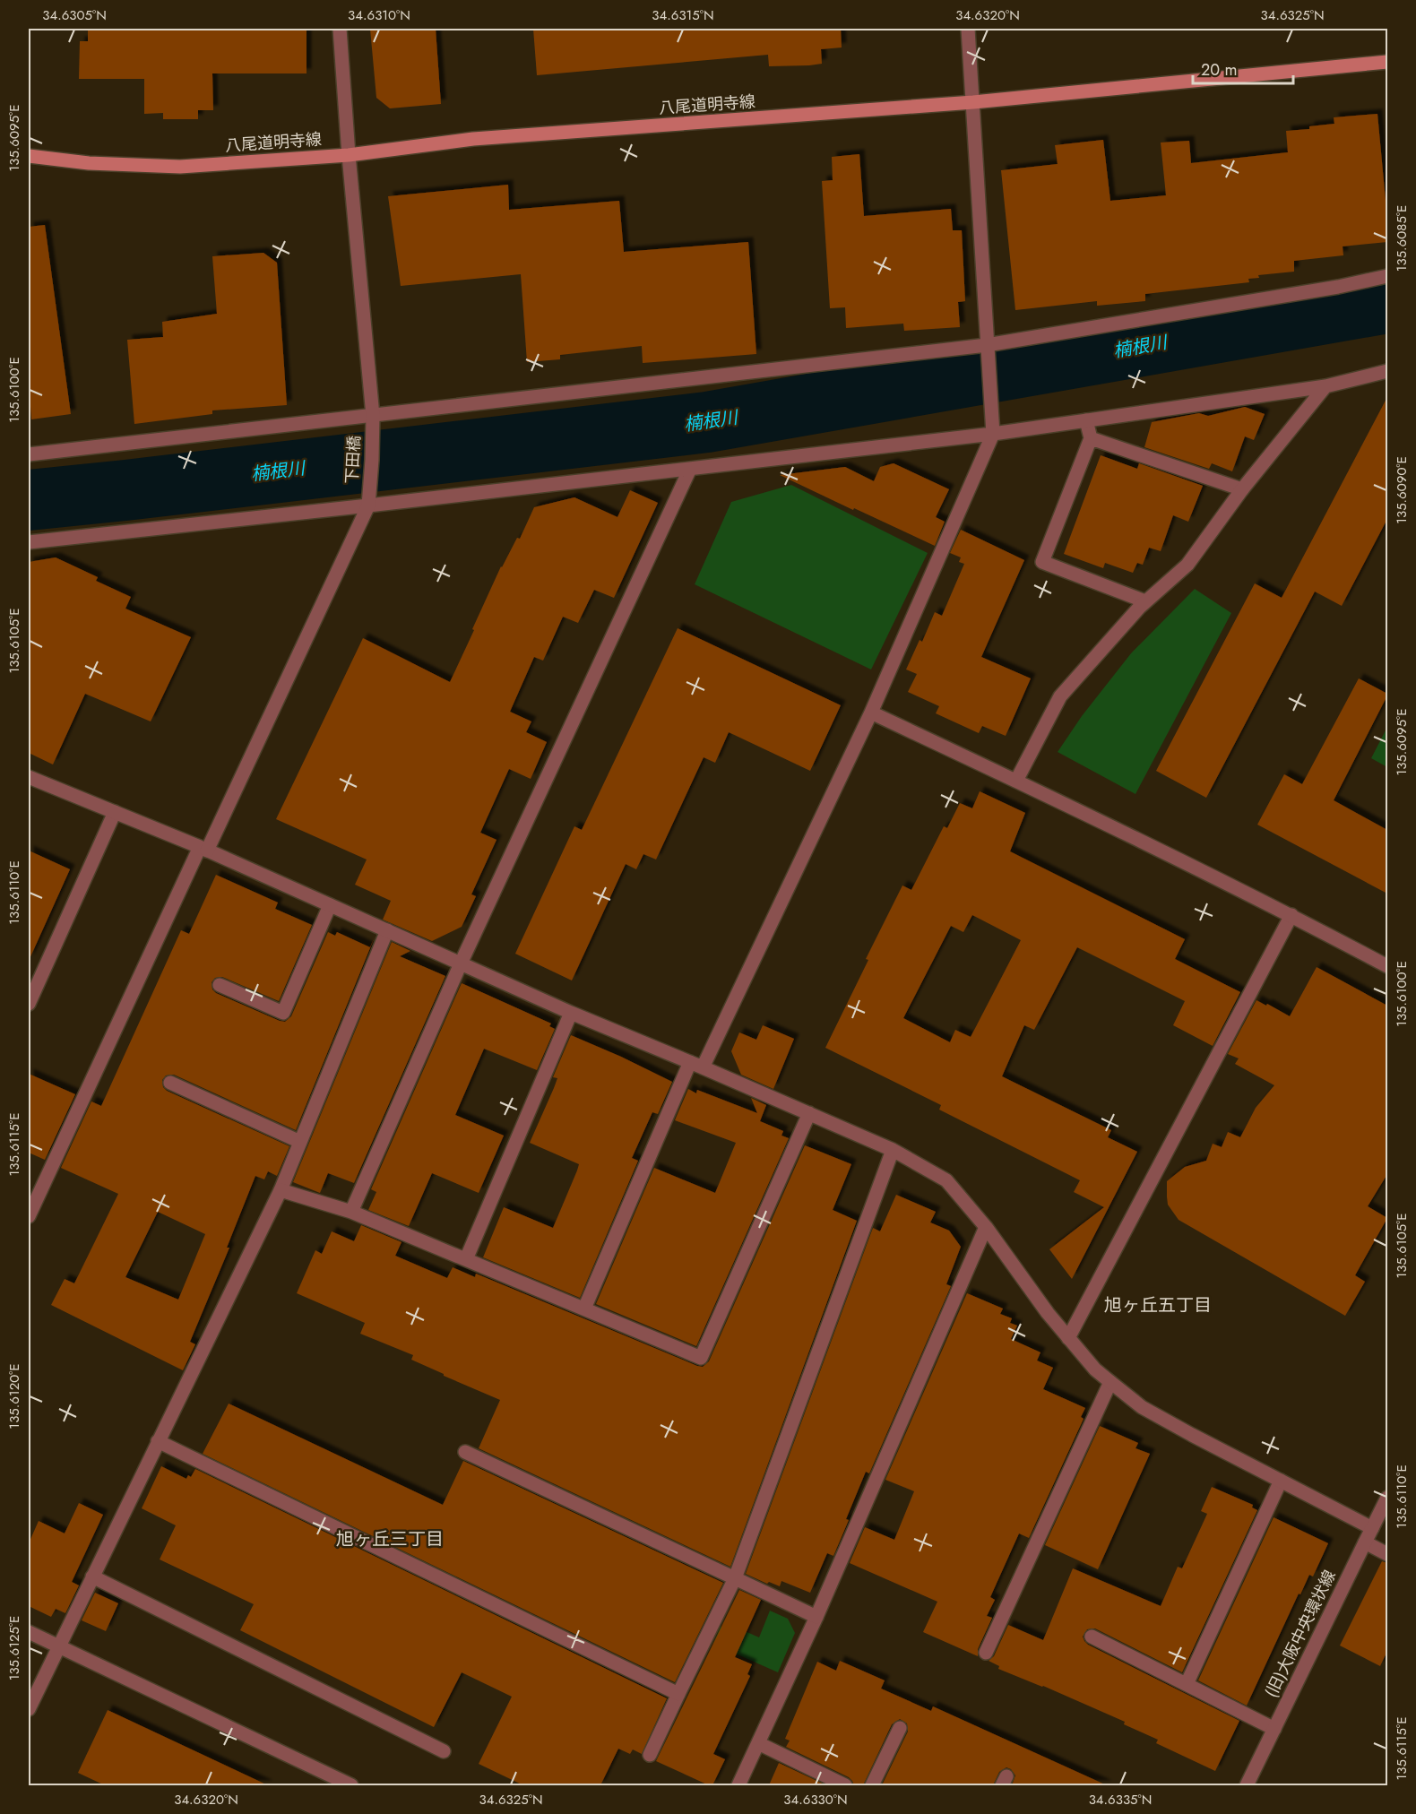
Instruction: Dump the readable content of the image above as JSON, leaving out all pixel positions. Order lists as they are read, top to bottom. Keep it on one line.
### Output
{"streets":{"main road":["八尾道明寺線"],"street":["下田橋","(旧)大阪中央環状線"]},"crossings":[["八尾道明寺線","下田橋"]],"districts":["旭ヶ丘五丁目","旭ヶ丘三丁目"],"water":["楠根川"],"scale_bar":"20 m","coordinates":["34.6305°N","34.6310°N","34.6315°N","34.6320°N","34.6325°N","135.6095°E","135.6085°E","135.6100°E","135.6090°E","135.6105°E","135.6110°E","135.6115°E","135.6120°E","135.6125°E","34.6330°N","34.6335°N"]}
